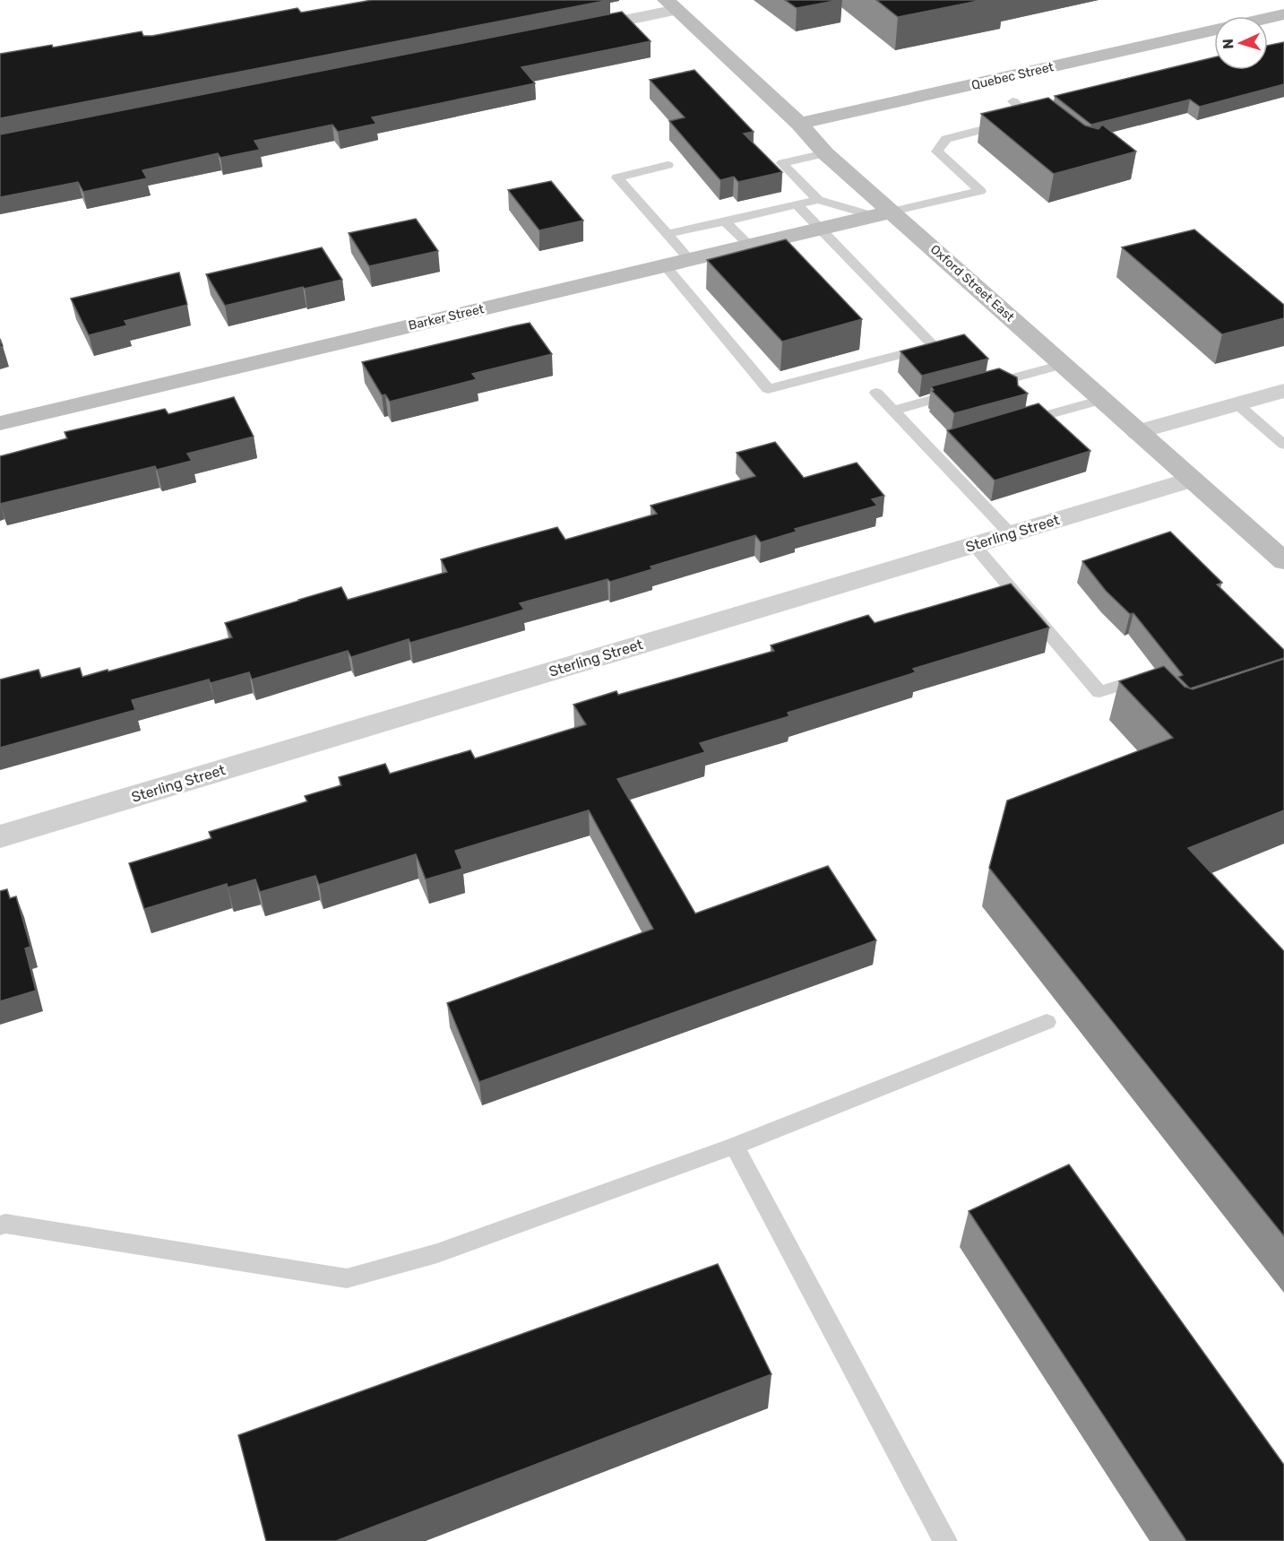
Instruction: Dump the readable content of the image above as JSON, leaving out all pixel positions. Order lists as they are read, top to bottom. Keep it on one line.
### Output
{"streets":{"street":["Quebec Street","Oxford Street East","Barker Street","Sterling Street"]},"crossings":[["Quebec Street","Oxford Street East"],["Oxford Street East","Barker Street"],["Oxford Street East","Sterling Street"]],"north":"left"}
